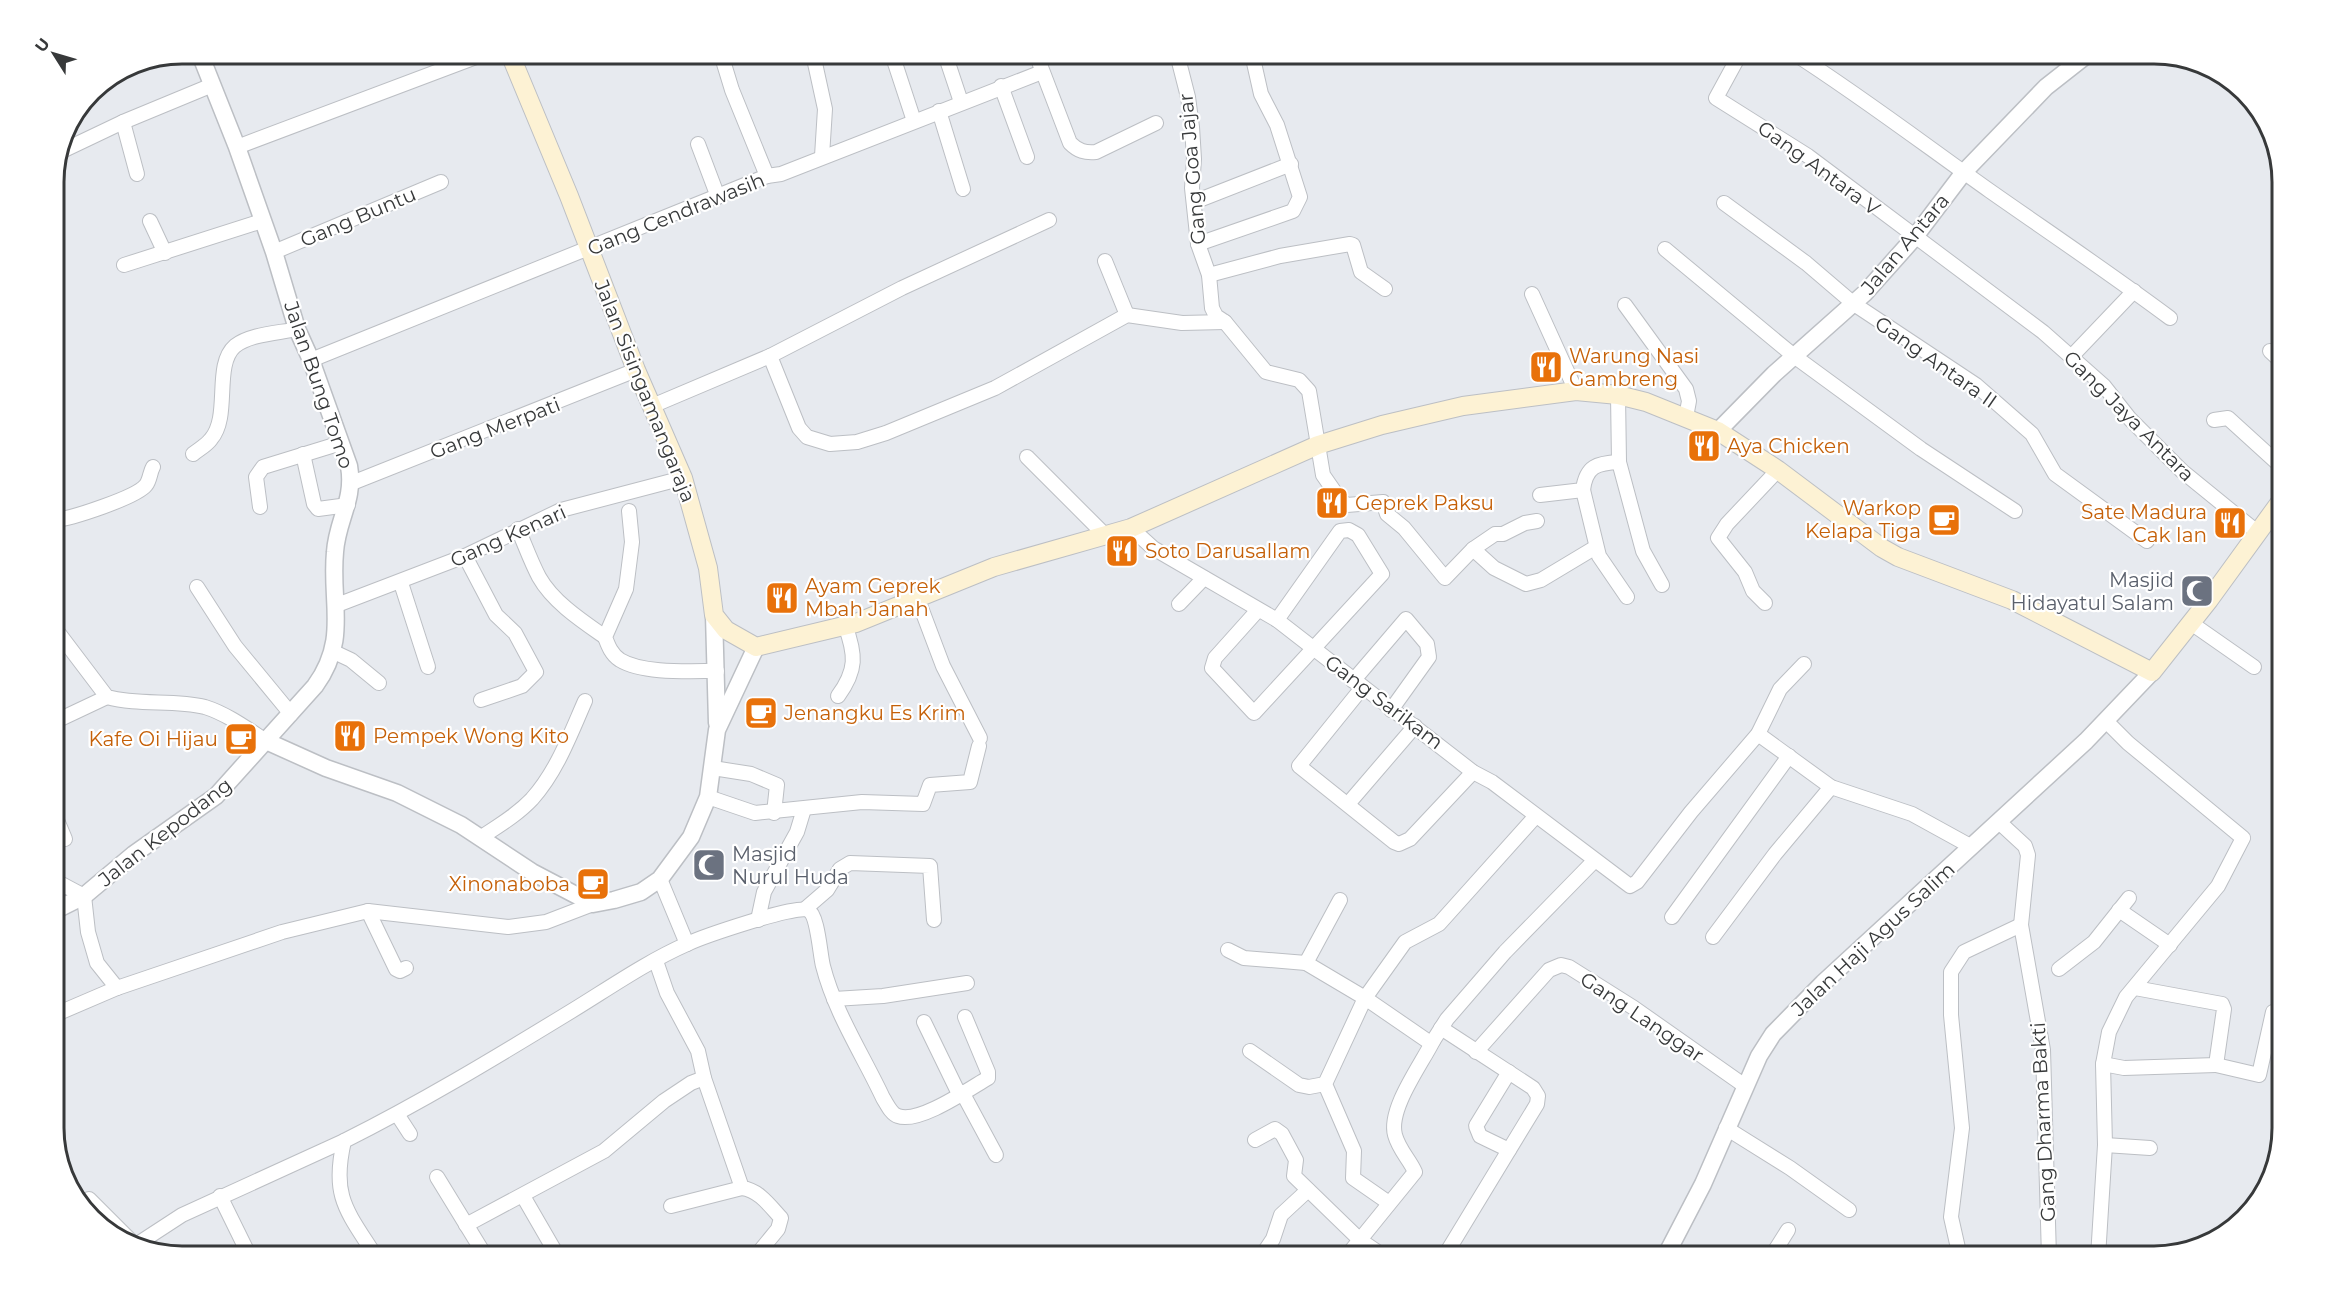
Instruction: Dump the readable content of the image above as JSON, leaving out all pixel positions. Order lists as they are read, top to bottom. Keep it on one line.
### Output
{"streets":{"main road":["Jalan Sisingamangaraja"],"street":["Gang Antara V","Gang Goa Jajar","Gang Cendrawasih","Gang Buntu","Jalan Antara","Gang Antara II","Jalan Bung Tomo","Gang Jaya Antara","Gang Merpati","Gang Kenari","Gang Sarikam","Jalan Kepodang","Jalan Haji Agus Salim","Gang Langgar","Gang Dharma Bakti"]},"crossings":[["Gang Antara V","Jalan Antara"],["Gang Antara V","Gang Jaya Antara"],["Gang Cendrawasih","Jalan Bung Tomo"],["Gang Cendrawasih","Jalan Sisingamangaraja"],["Gang Buntu","Jalan Bung Tomo"],["Jalan Antara","Gang Antara II"],["Jalan Antara","Gang Jaya Antara"],["Jalan Bung Tomo","Gang Merpati"],["Jalan Bung Tomo","Gang Kenari"],["Jalan Bung Tomo","Jalan Kepodang"],["Jalan Sisingamangaraja","Gang Merpati"],["Jalan Sisingamangaraja","Gang Kenari"],["Jalan Haji Agus Salim","Gang Langgar"],["Jalan Haji Agus Salim","Gang Dharma Bakti"]],"places":{"restaurant":["Warung Nasi Gambreng","Aya Chicken","Geprek Paksu","Sate Madura Cak Ian","Soto Darusallam","Ayam Geprek Mbah Janah","Pempek Wong Kito"],"cafe":["Warkop Kelapa Tiga","Jenangku Es Krim","Kafe Oi Hijau","Xinonaboba"],"mosque":["Masjid Hidayatul Salam","Masjid Nurul Huda"]},"north":"top left"}
